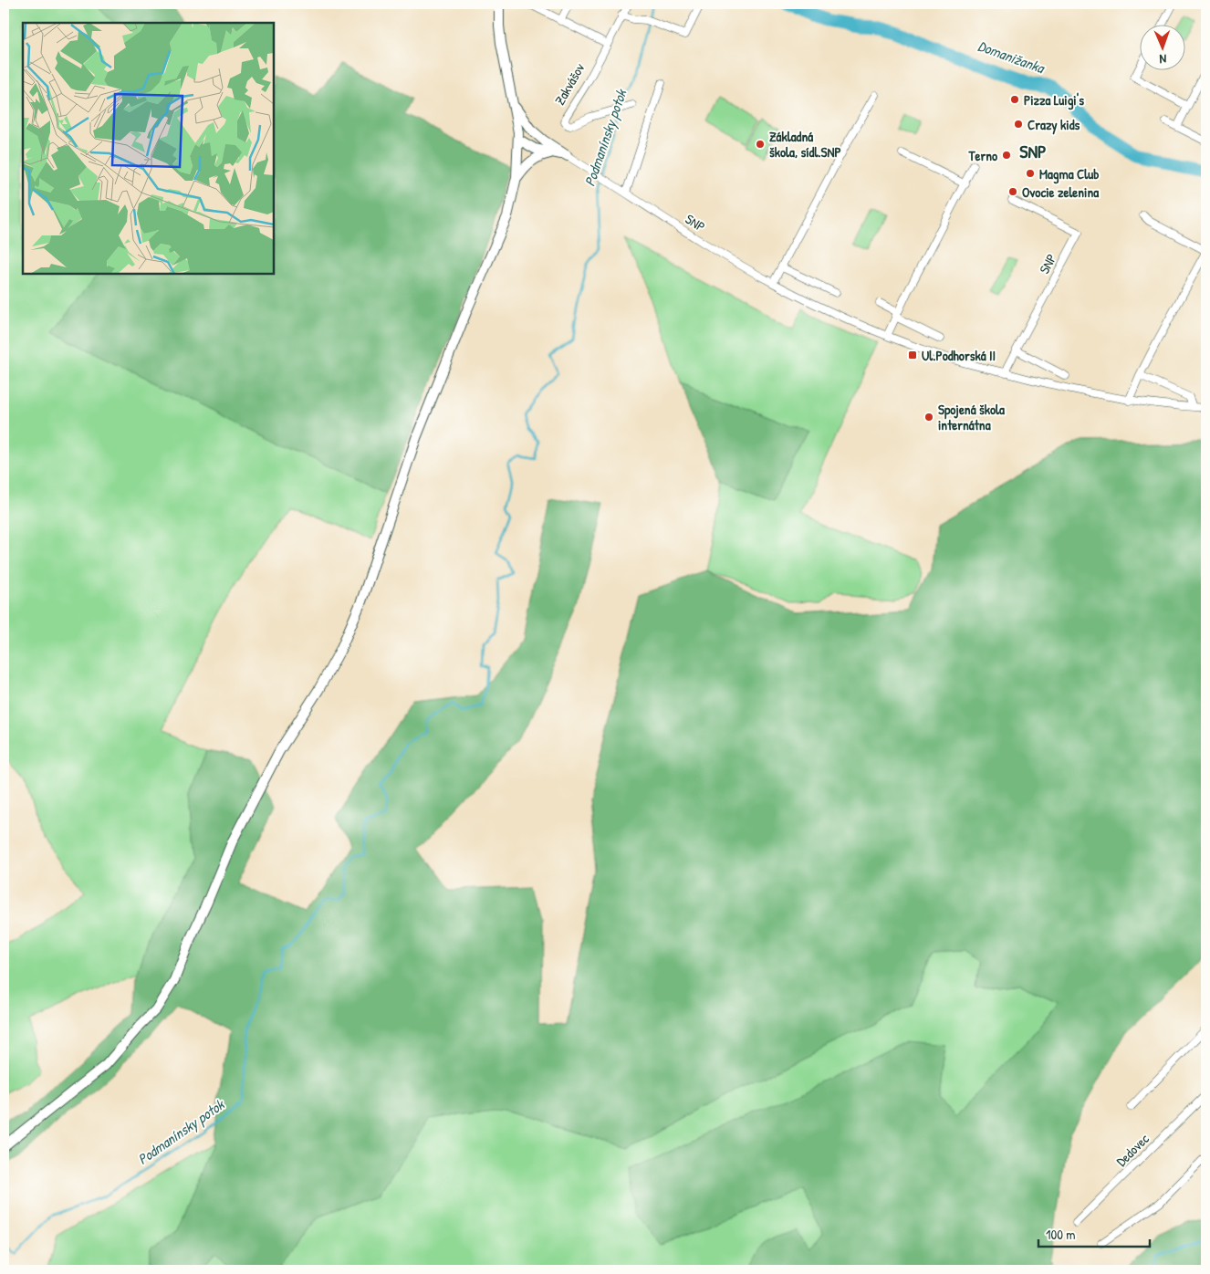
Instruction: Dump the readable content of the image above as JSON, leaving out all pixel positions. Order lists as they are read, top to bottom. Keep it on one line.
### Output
{"streets":{"street":["Zakvášov","SNP","Dedovec"]},"districts":["SNP"],"water":["Domanižanka","Podmanínsky potok"],"places":{"other":["Pizza Luigi's","Crazy kids","Základná škola, sídl.SNP","Terno","Magma Club","Ovocie zelenina","Spojená škola internátna"],"transit":["Ul.Podhorská II"]},"scale_bar":"100 m","north":"bottom"}
